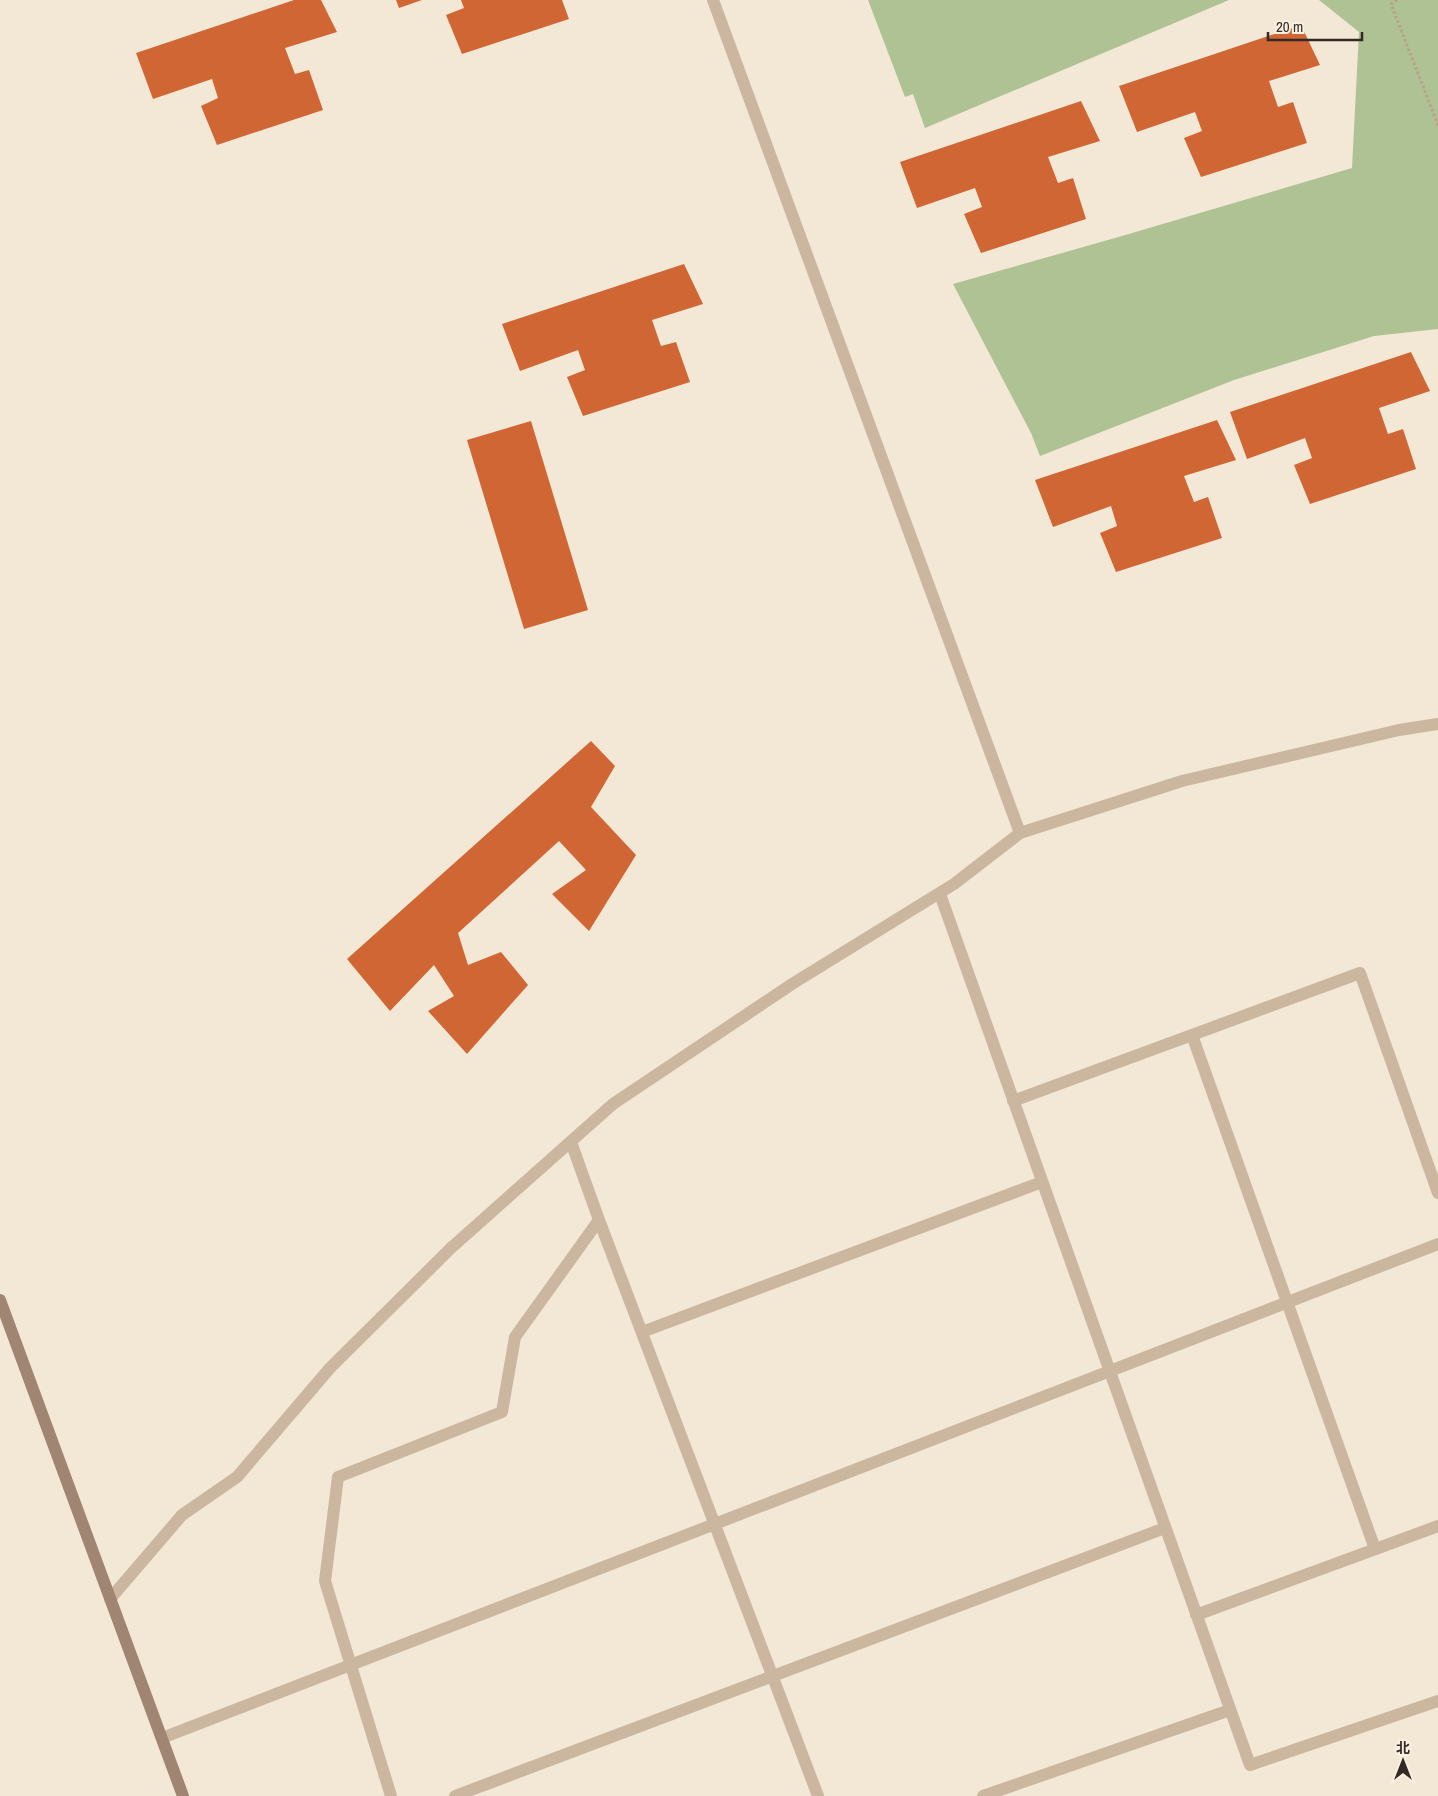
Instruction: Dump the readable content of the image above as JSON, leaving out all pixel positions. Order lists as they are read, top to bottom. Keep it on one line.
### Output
{"scale_bar":"20 m","north":"top"}
